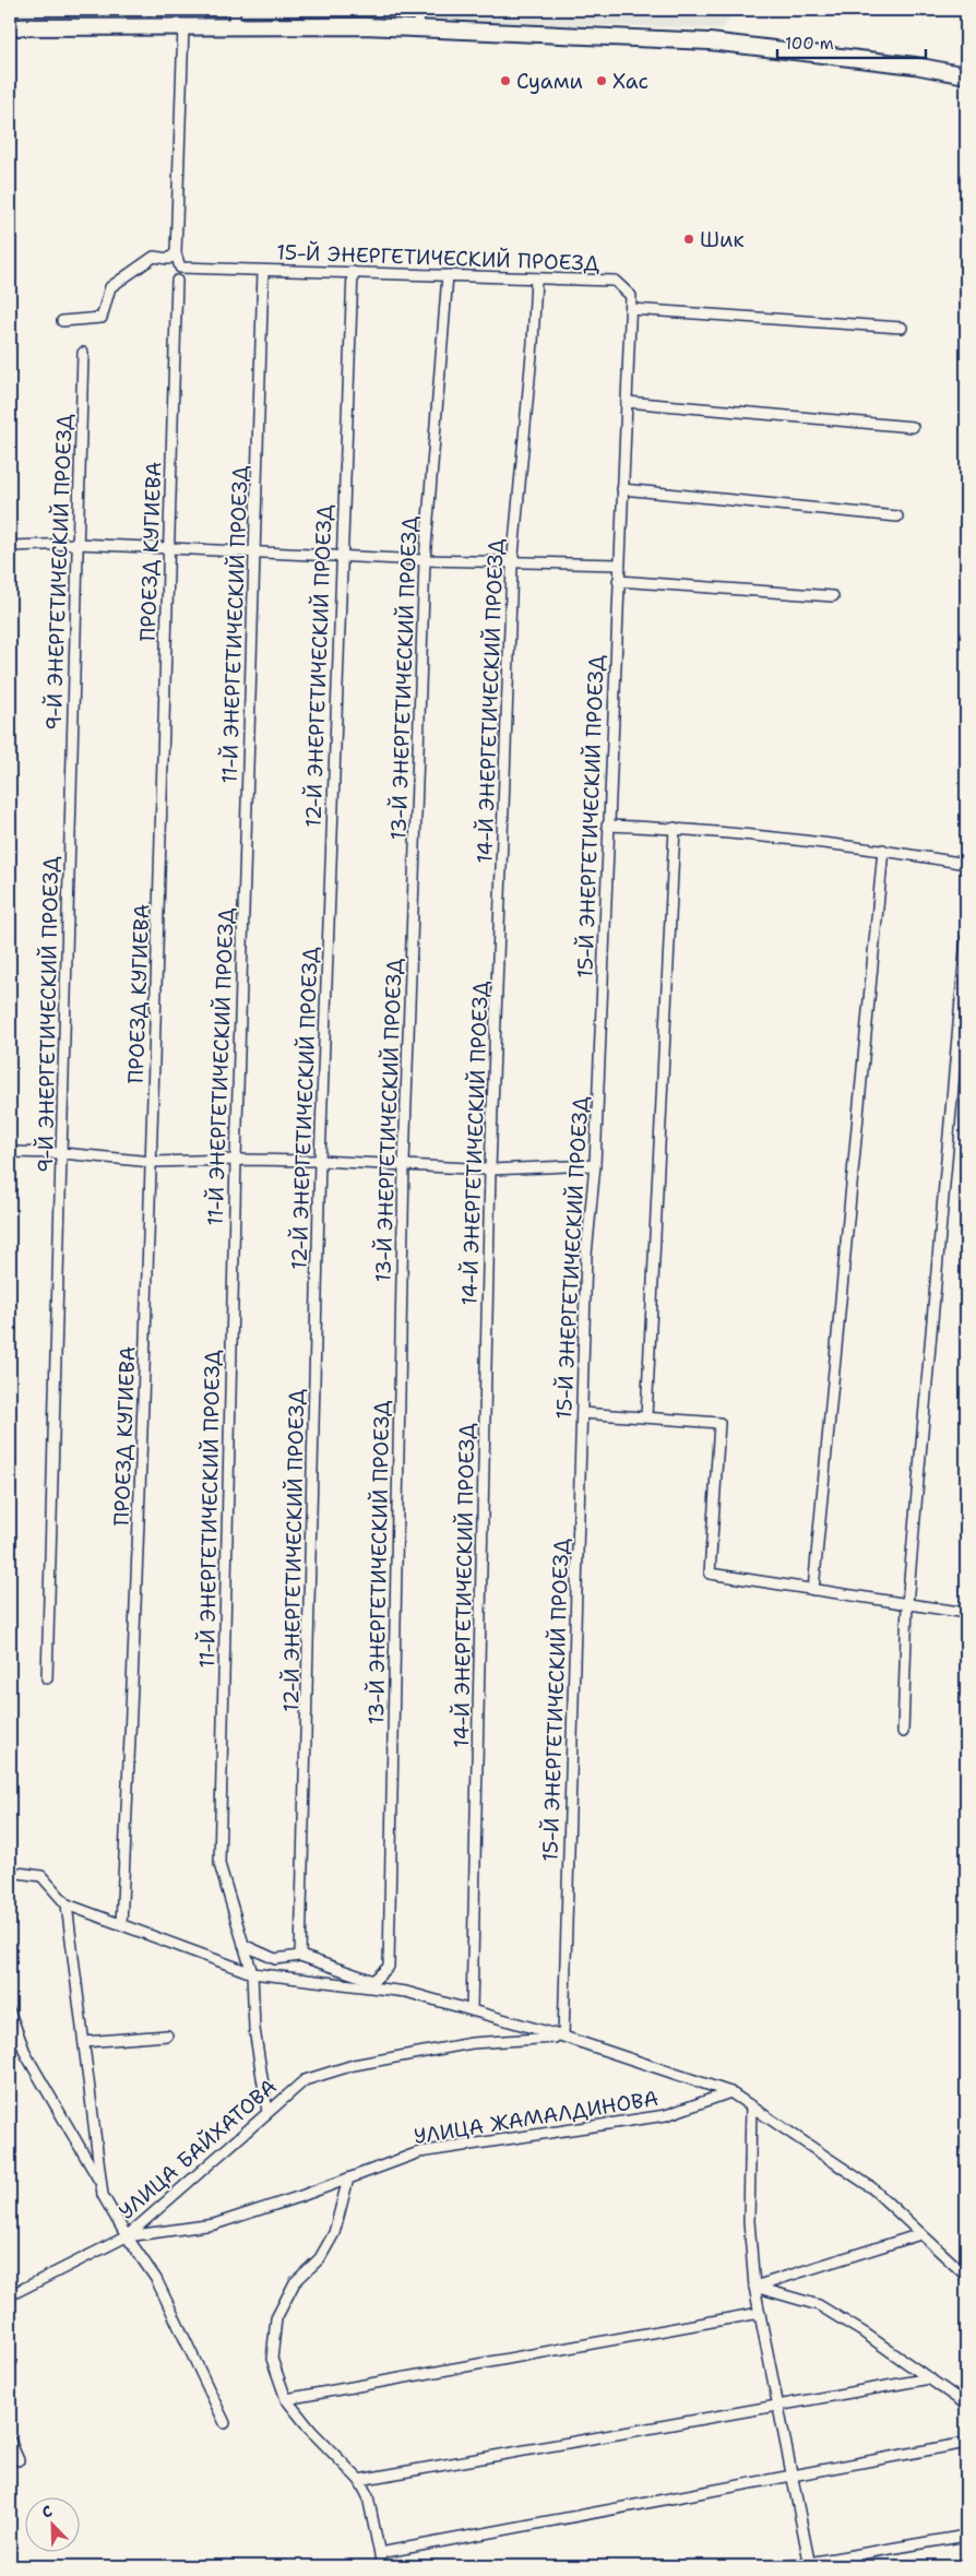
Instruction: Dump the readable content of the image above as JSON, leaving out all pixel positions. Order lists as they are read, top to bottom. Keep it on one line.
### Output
{"streets":{"street":["15-Й ЭНЕРГЕТИЧЕСКИЙ ПРОЕЗД","ПРОЕЗД КУГИЕВА","9-Й ЭНЕРГЕТИЧЕСКИЙ ПРОЕЗД","11-Й ЭНЕРГЕТИЧЕСКИЙ ПРОЕЗД","12-Й ЭНЕРГЕТИЧЕСКИЙ ПРОЕЗД","13-Й ЭНЕРГЕТИЧЕСКИЙ ПРОЕЗД","14-Й ЭНЕРГЕТИЧЕСКИЙ ПРОЕЗД","УЛИЦА ЖАМАЛДИНОВА","УЛИЦА БАЙХАТОВА"]},"crossings":[["15-Й ЭНЕРГЕТИЧЕСКИЙ ПРОЕЗД","11-Й ЭНЕРГЕТИЧЕСКИЙ ПРОЕЗД"],["15-Й ЭНЕРГЕТИЧЕСКИЙ ПРОЕЗД","12-Й ЭНЕРГЕТИЧЕСКИЙ ПРОЕЗД"],["15-Й ЭНЕРГЕТИЧЕСКИЙ ПРОЕЗД","13-Й ЭНЕРГЕТИЧЕСКИЙ ПРОЕЗД"],["15-Й ЭНЕРГЕТИЧЕСКИЙ ПРОЕЗД","14-Й ЭНЕРГЕТИЧЕСКИЙ ПРОЕЗД"],["15-Й ЭНЕРГЕТИЧЕСКИЙ ПРОЕЗД","УЛИЦА БАЙХАТОВА"],["11-Й ЭНЕРГЕТИЧЕСКИЙ ПРОЕЗД","УЛИЦА БАЙХАТОВА"],["УЛИЦА ЖАМАЛДИНОВА","УЛИЦА БАЙХАТОВА"]],"places":["Суами","Хас","Шик"],"scale_bar":"100 m","north":"top left"}
